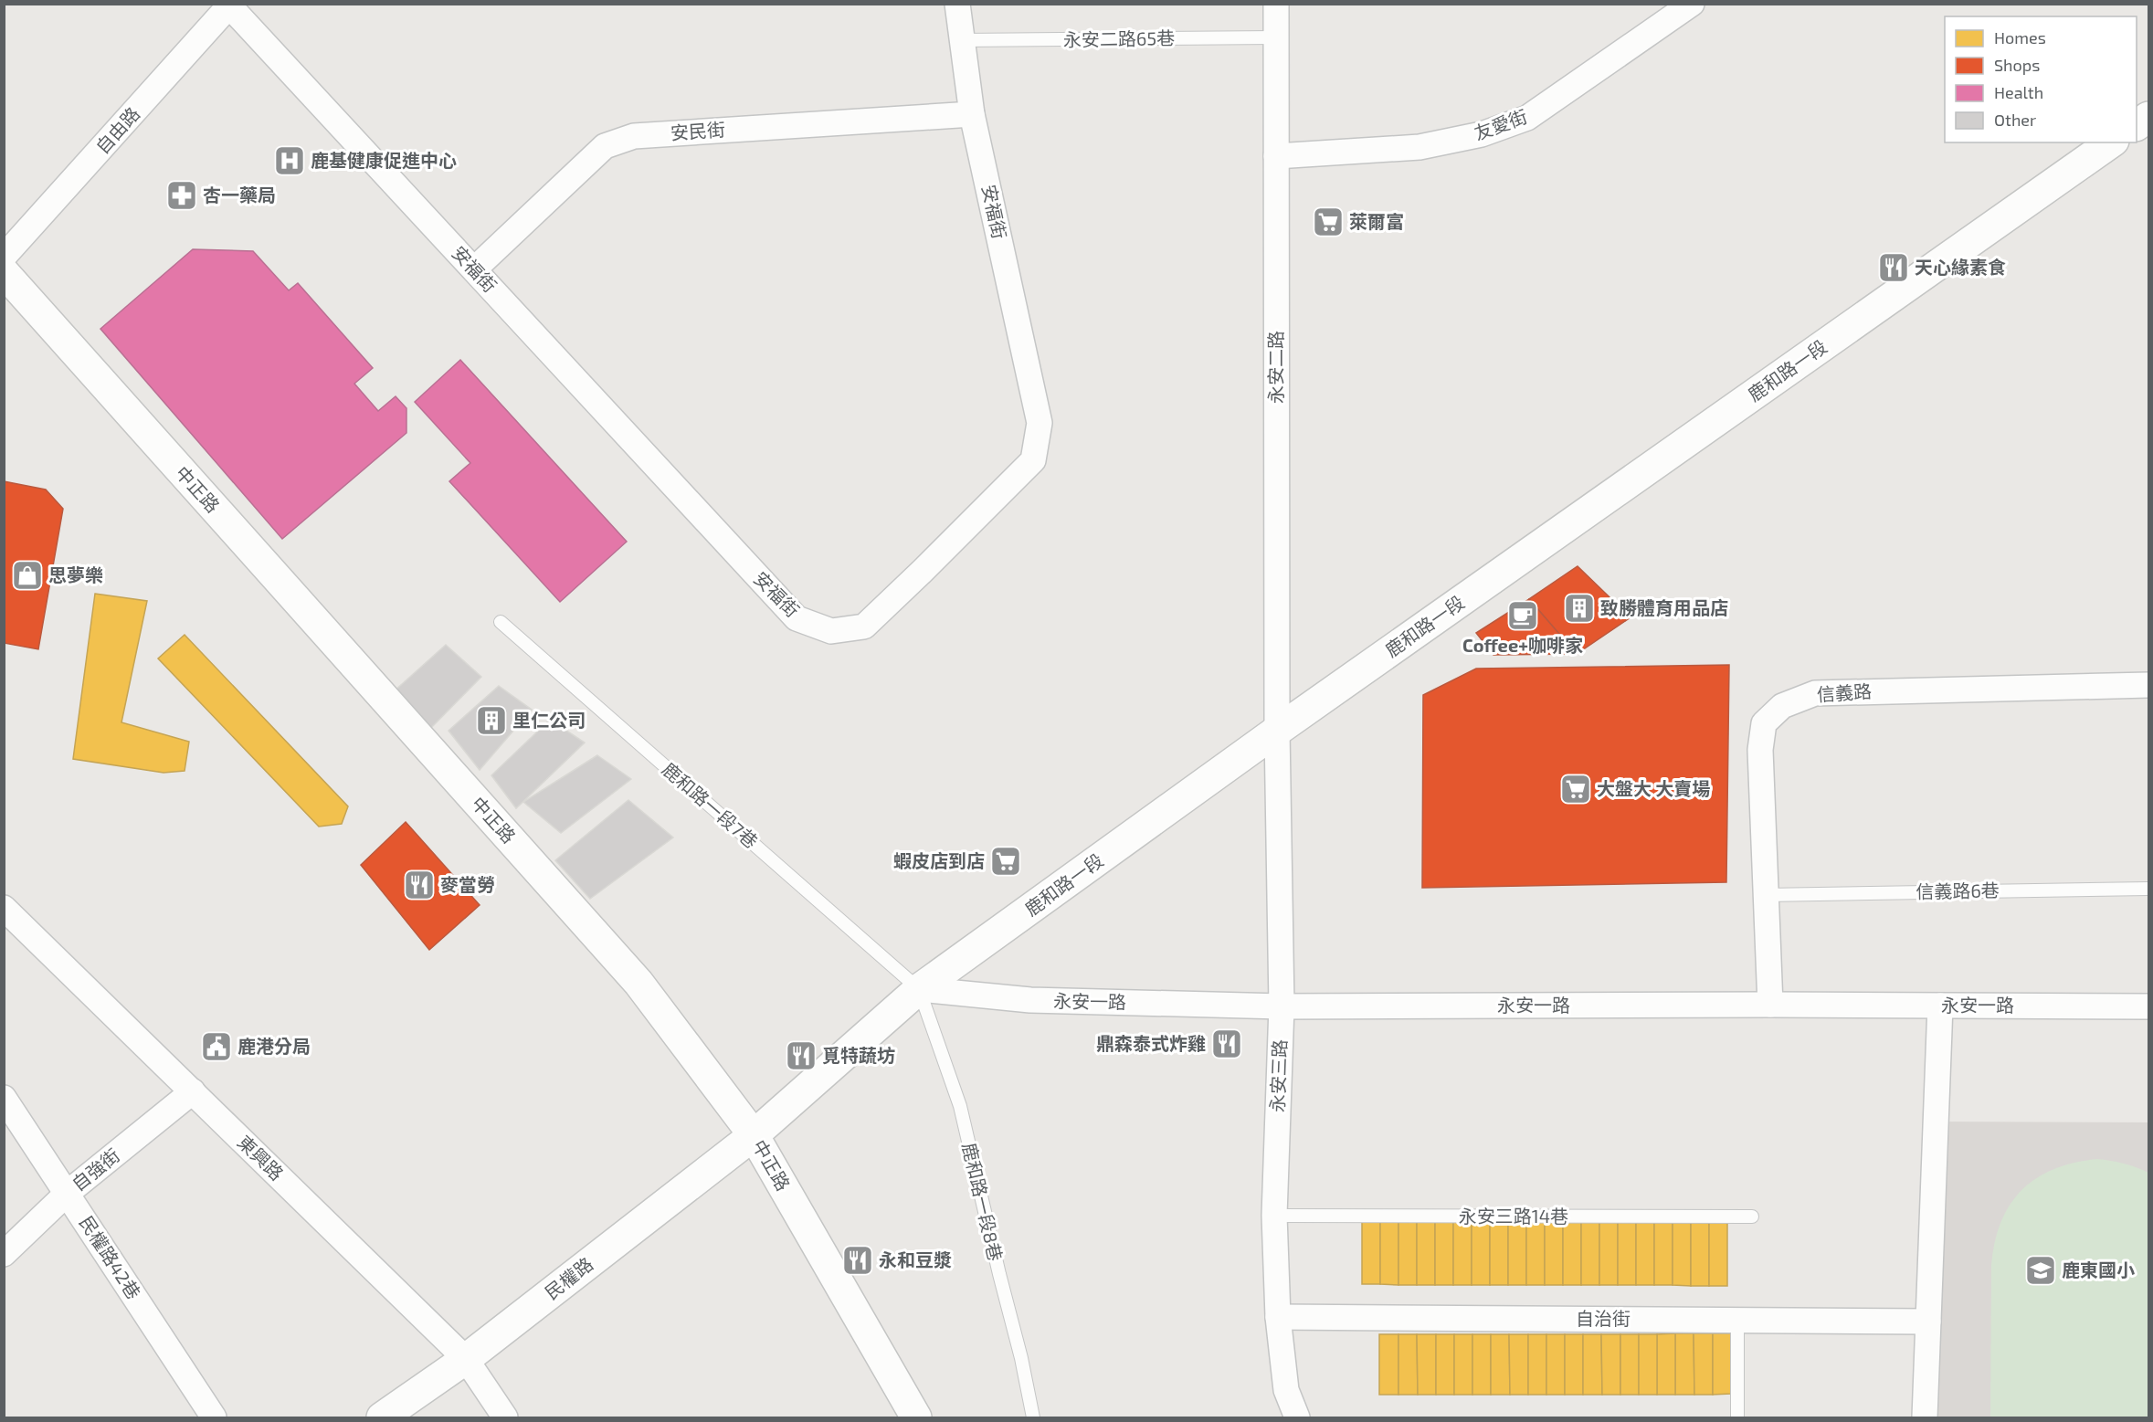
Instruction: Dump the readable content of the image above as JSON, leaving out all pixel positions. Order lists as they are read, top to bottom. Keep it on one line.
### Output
{"streets":{"main road":["鹿和路一段","中正路","民權路"],"street":["友愛街","自由路","安民街","安福街","永安二路","信義路","永安一路","永安三路","東興路","自強街","民權路42巷","自治街"],"lane":["永安二路65巷","鹿和路一段7巷","信義路6巷","鹿和路一段8巷","永安三路14巷"]},"crossings":[["永安二路65巷","安福街"],["永安二路65巷","永安二路"],["友愛街","永安二路"],["自由路","安福街"],["安民街","安福街"],["永安二路","鹿和路一段"],["永安二路","永安三路"],["鹿和路一段","中正路"],["鹿和路一段","鹿和路一段7巷"],["鹿和路一段","永安一路"],["鹿和路一段","永安三路"],["鹿和路一段","鹿和路一段8巷"],["鹿和路一段","民權路"],["中正路","民權路"],["信義路","信義路6巷"],["信義路","永安一路"],["鹿和路一段7巷","永安一路"],["鹿和路一段7巷","鹿和路一段8巷"],["永安一路","永安三路"],["永安一路","鹿和路一段8巷"],["永安三路","永安三路14巷"],["永安三路","自治街"],["東興路","自強街"],["東興路","民權路"],["自強街","民權路42巷"]],"places":{"hospital":["鹿基健康促進中心"],"pharmacy":["杏一藥局"],"supermarket":["萊爾富","大盤大 大賣場","蝦皮店到店"],"restaurant":["天心緣素食","麥當勞","鼎森泰式炸雞","覓特蔬坊","永和豆漿"],"shop":["思夢樂"],"building":["致勝體育用品店","里仁公司"],"cafe":["Coffee+咖啡家"],"public building":["鹿港分局"],"school or university":["鹿東國小"]},"legend":["Homes","Shops","Health","Other"]}
